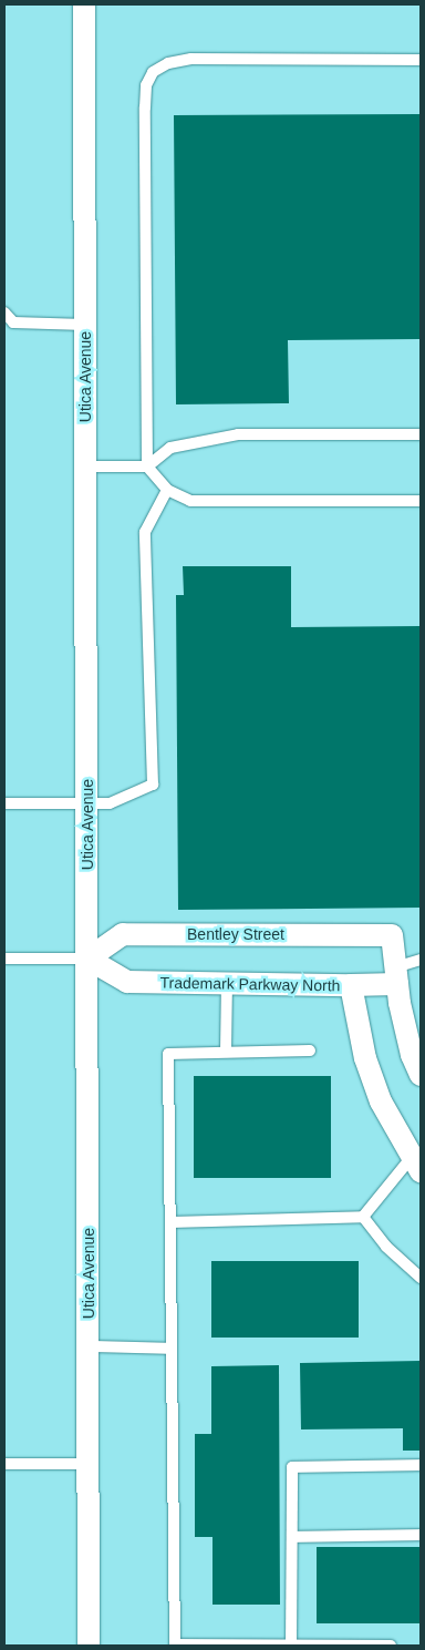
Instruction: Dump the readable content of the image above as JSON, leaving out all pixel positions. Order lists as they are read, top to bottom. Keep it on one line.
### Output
{"streets":{"street":["Utica Avenue","Bentley Street","Trademark Parkway North"]},"crossings":[["Utica Avenue","Bentley Street"],["Utica Avenue","Trademark Parkway North"],["Bentley Street","Trademark Parkway North"]]}
